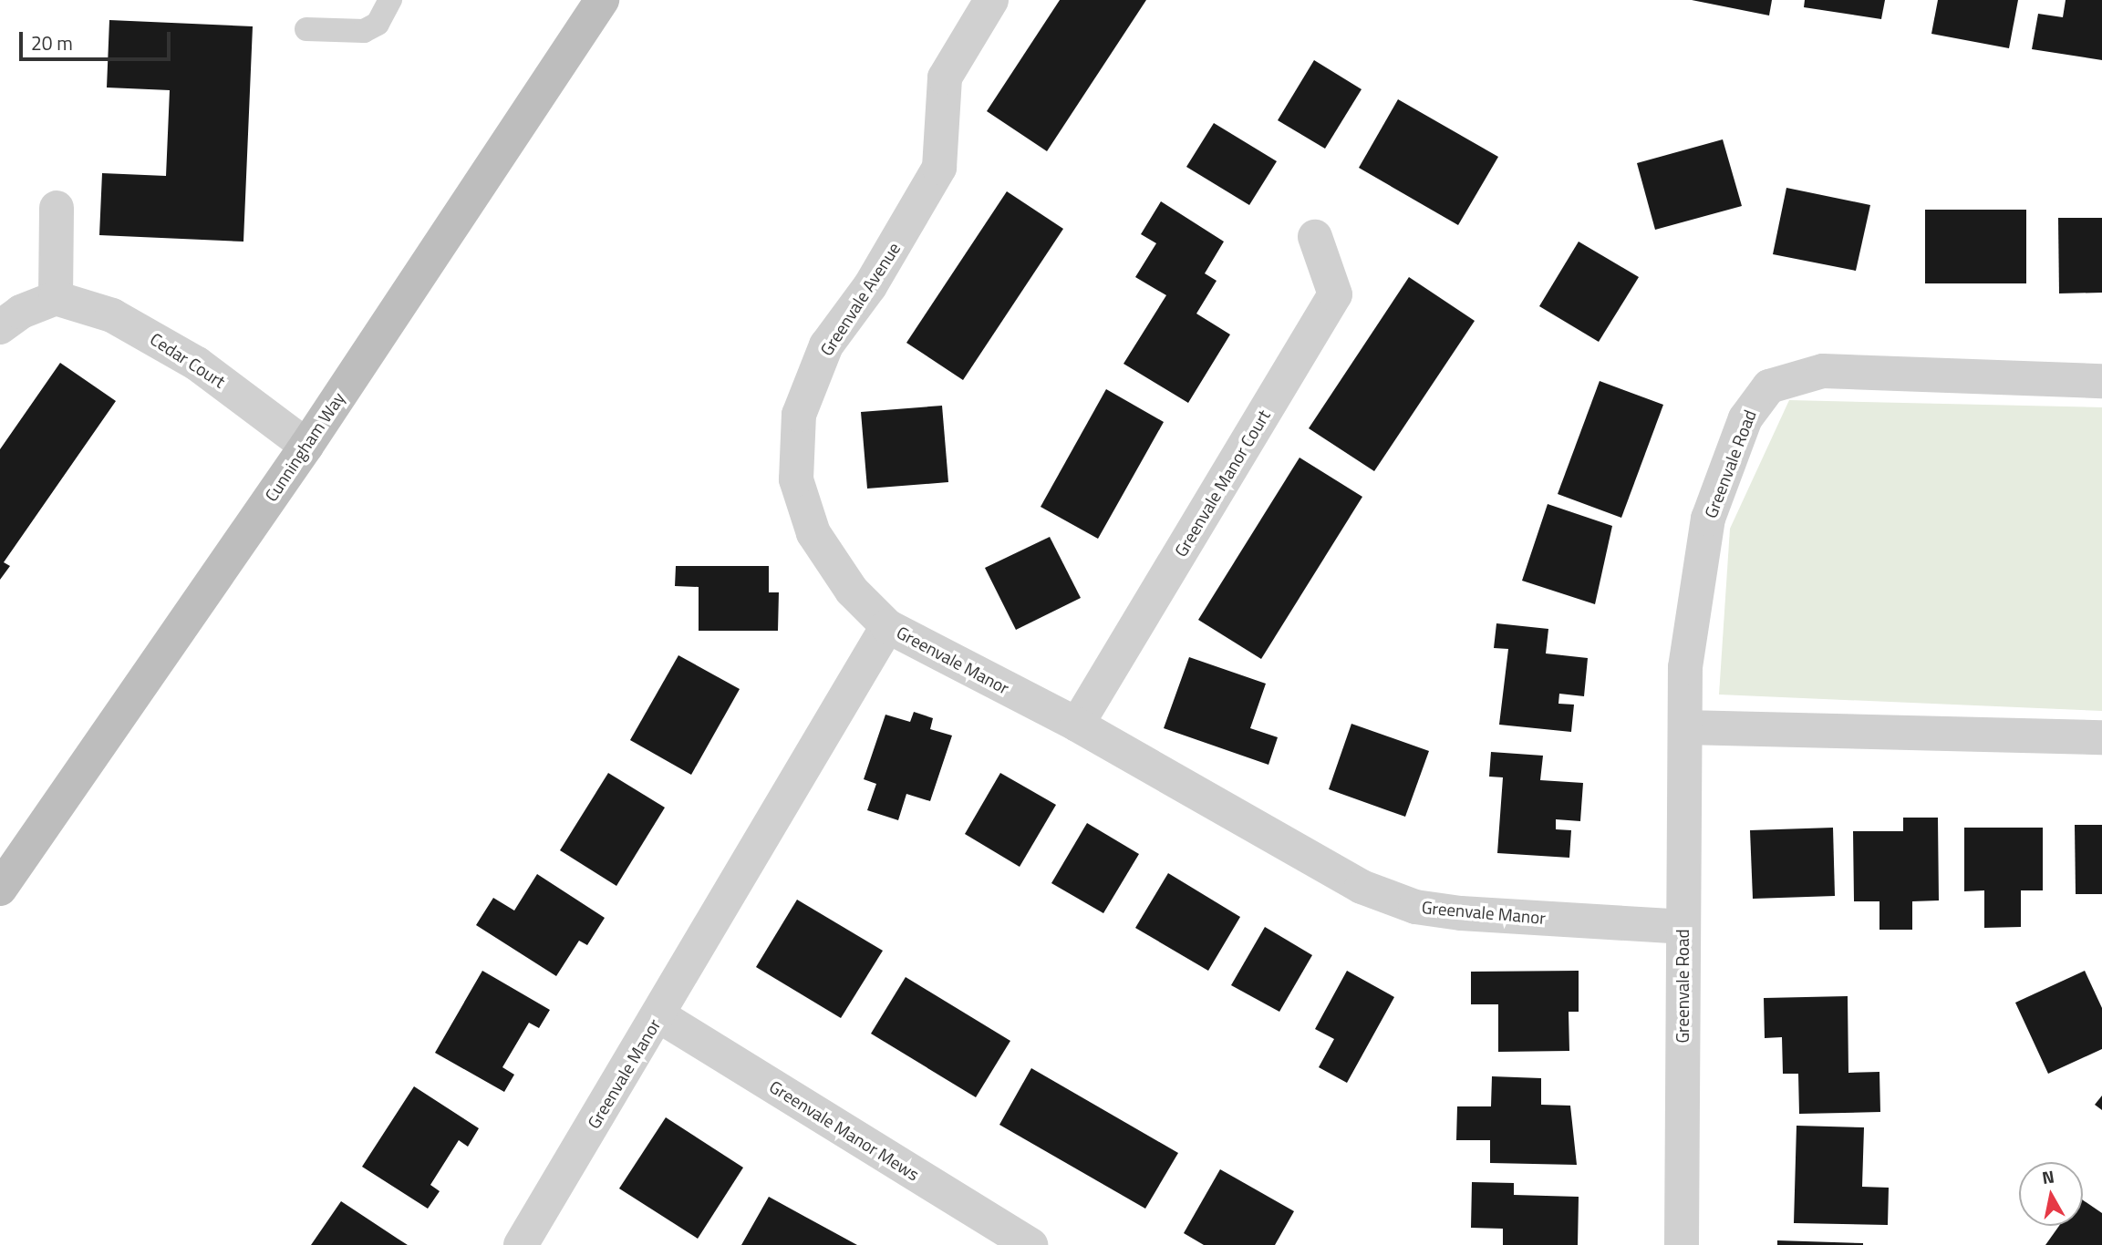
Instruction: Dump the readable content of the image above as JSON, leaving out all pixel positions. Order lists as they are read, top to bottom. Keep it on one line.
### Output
{"streets":{"street":["Greenvale Avenue","Cedar Court","Cunningham Way","Greenvale Road","Greenvale Manor Court","Greenvale Manor","Greenvale Manor Mews"]},"crossings":[["Greenvale Avenue","Greenvale Manor"],["Cedar Court","Cunningham Way"],["Greenvale Road","Greenvale Manor"],["Greenvale Manor Court","Greenvale Manor"],["Greenvale Manor","Greenvale Manor Mews"]],"scale_bar":"20 m","north":"top"}
